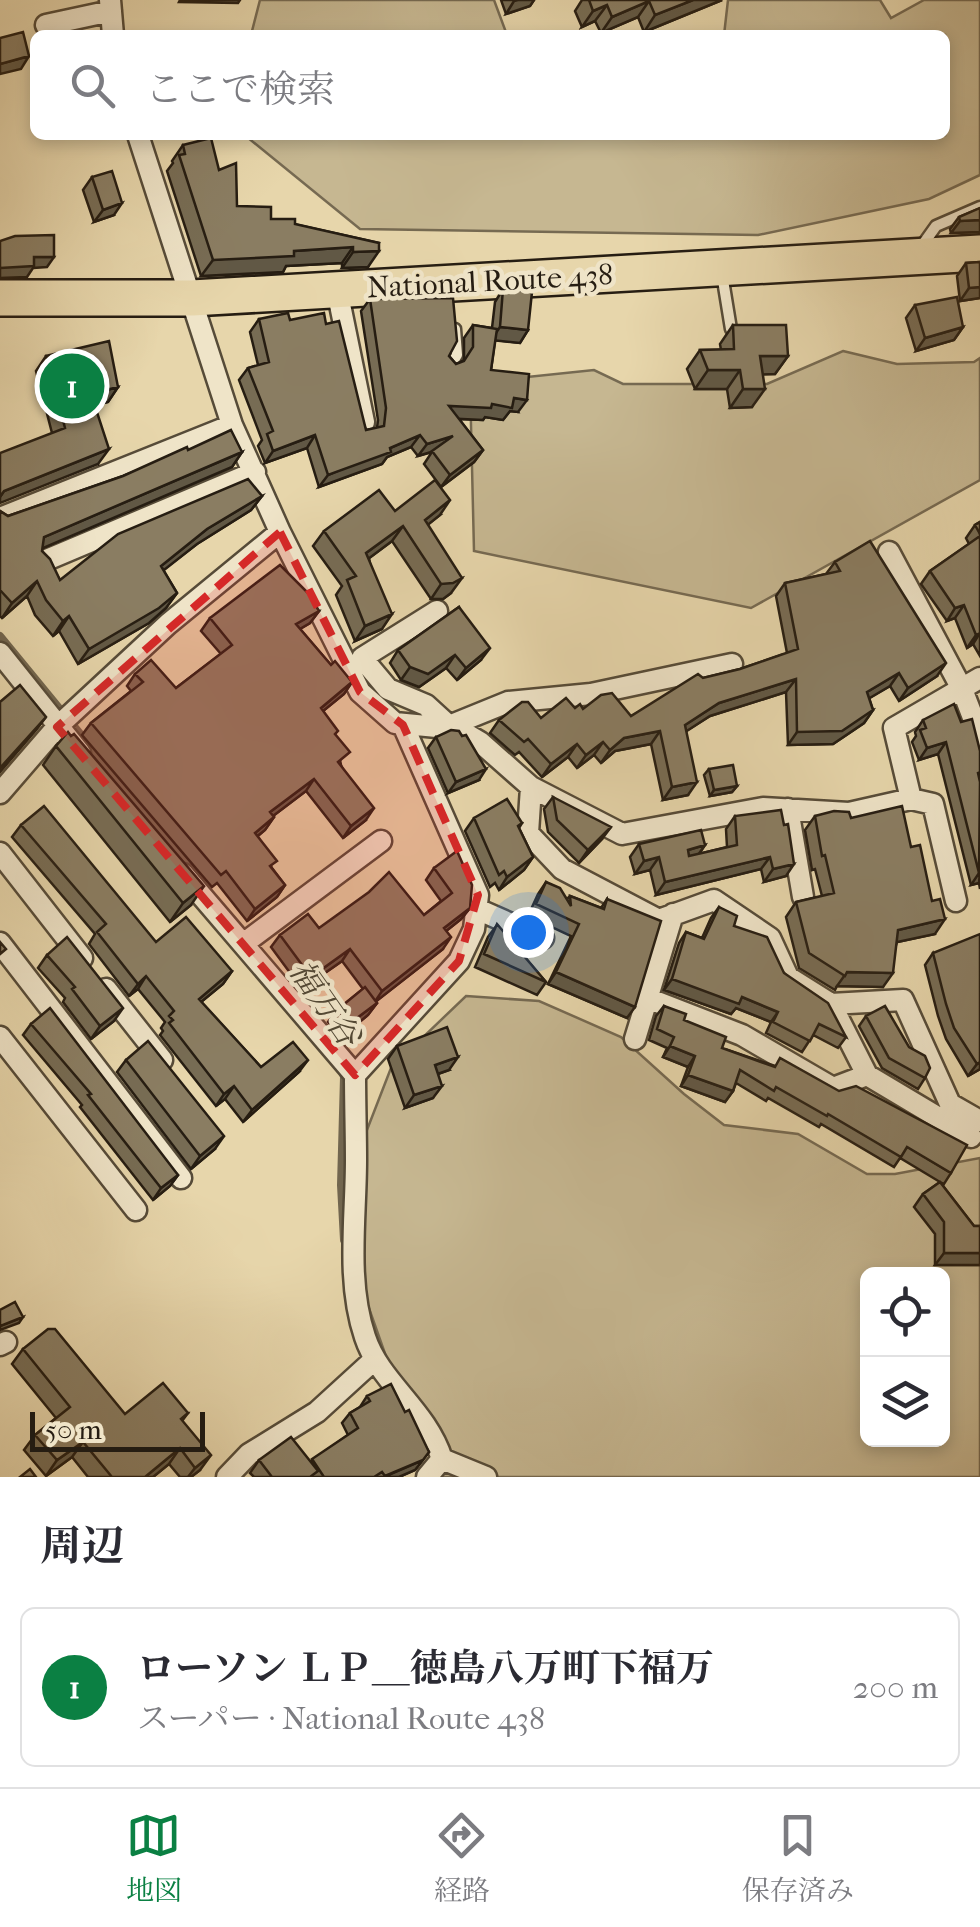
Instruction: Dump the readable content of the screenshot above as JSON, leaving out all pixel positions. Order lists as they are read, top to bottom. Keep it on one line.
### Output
{"streets":{"highway":["National Route 438"]},"water":["福万谷"],"scale_bar":"50 m","page":{"search":"ここで検索","pins":"1","scale":"50 m","heading":"周辺","list":[{"mark":"1","name":"ローソン ＬＰ＿徳島八万町下福万","note":"スーパー · National Route 438","value":"200 m"}],"nav":["地図","経路","保存済み"]}}
